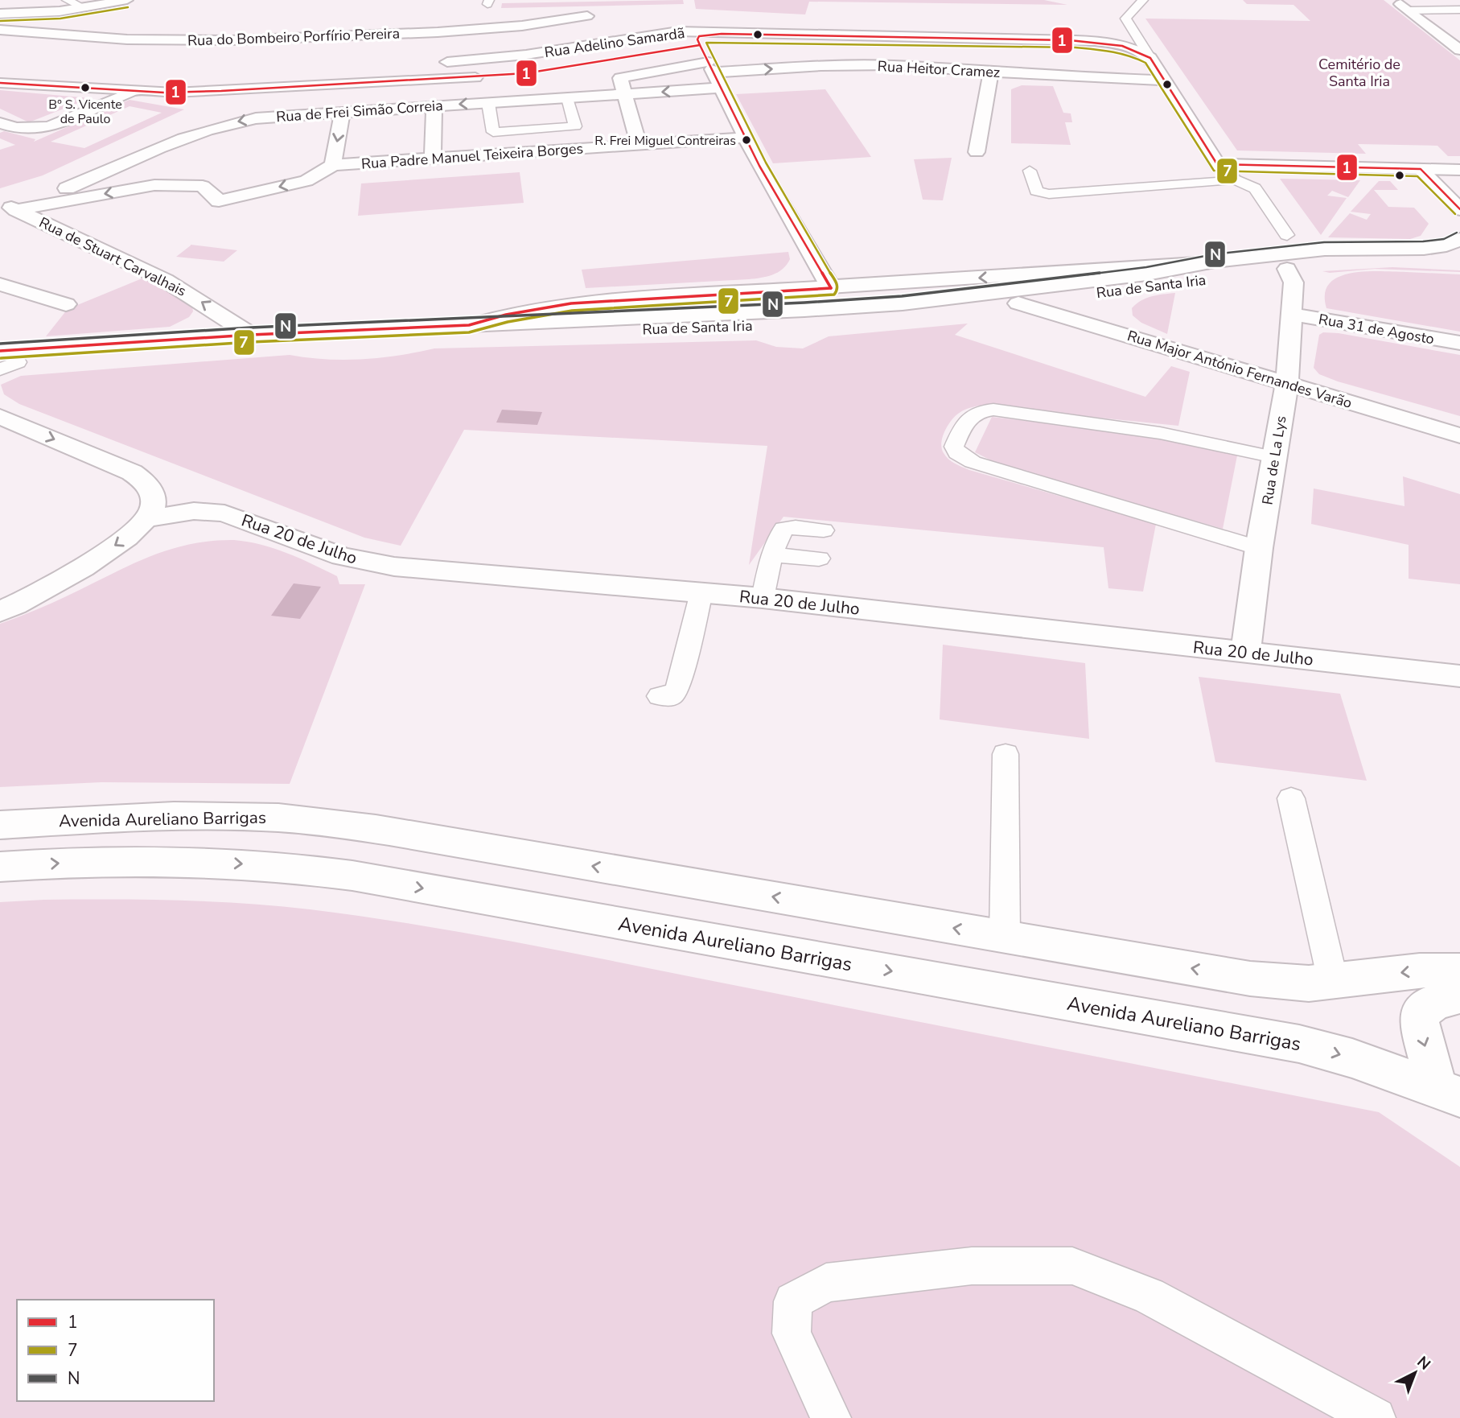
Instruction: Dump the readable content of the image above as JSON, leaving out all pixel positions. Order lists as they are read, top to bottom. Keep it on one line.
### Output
{"streets":{"street":["Rua do Bombeiro Porfírio Pereira","Rua Adelino Samardã","Rua Heitor Cramez","Rua de Frei Simão Correia","Rua Padre Manuel Teixeira Borges","Rua de Stuart Carvalhais","Rua de Santa Iria","Rua 31 de Agosto","Rua Major António Fernandes Varão","Rua de La Lys","Rua 20 de Julho","Avenida Aureliano Barrigas"]},"crossings":[["Rua Heitor Cramez","Rua de Frei Simão Correia"],["Rua de Frei Simão Correia","Rua de Stuart Carvalhais"],["Rua de Stuart Carvalhais","Rua de Santa Iria"],["Rua de Santa Iria","Rua Major António Fernandes Varão"],["Rua de Santa Iria","Rua de La Lys"],["Rua 31 de Agosto","Rua de La Lys"],["Rua Major António Fernandes Varão","Rua de La Lys"],["Rua de La Lys","Rua 20 de Julho"]],"parks":["Cemitério de Santa Iria"],"places":["Bº S. Vicente de Paulo","R. Frei Miguel Contreiras"],"lines":["transit line 7","transit line 1","transit line N"],"legend":["1","7","N"],"north":"top right"}
